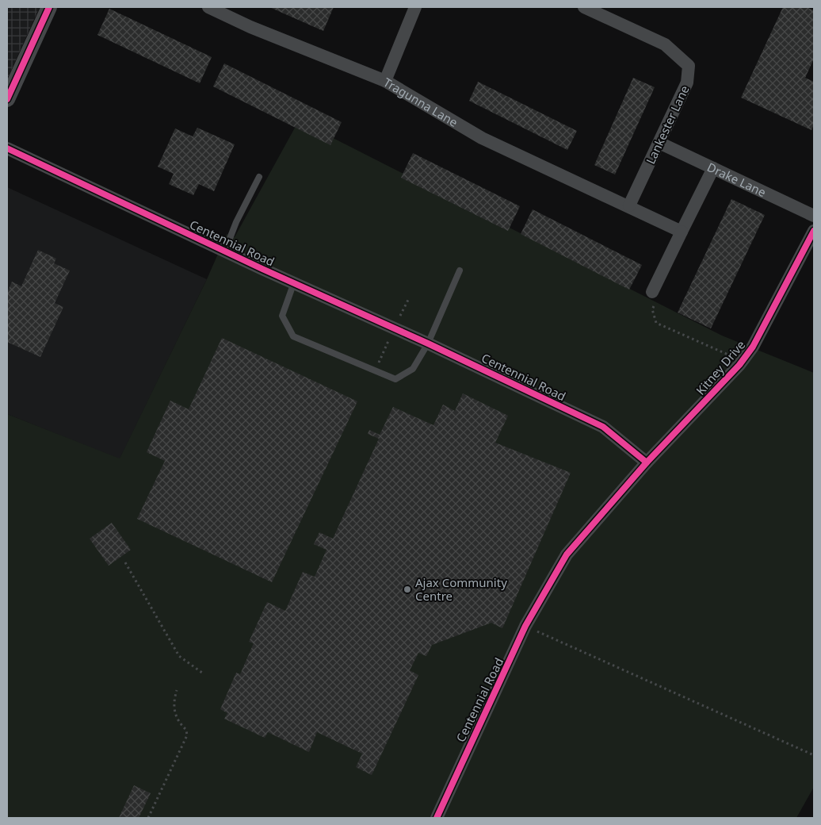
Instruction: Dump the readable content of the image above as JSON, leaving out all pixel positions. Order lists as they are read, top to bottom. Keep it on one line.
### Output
{"streets":{"street":["Tragunna Lane","Lankester Lane","Drake Lane","Centennial Road","Kitney Drive"]},"crossings":[["Tragunna Lane","Lankester Lane"],["Lankester Lane","Drake Lane"],["Centennial Road","Kitney Drive"]],"places":["Ajax Community Centre"]}
